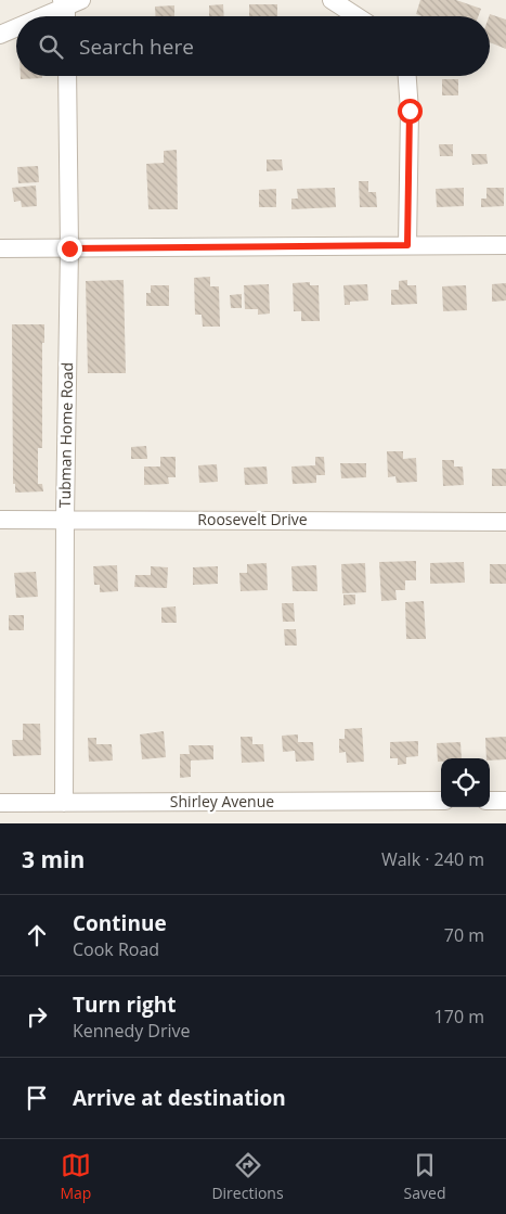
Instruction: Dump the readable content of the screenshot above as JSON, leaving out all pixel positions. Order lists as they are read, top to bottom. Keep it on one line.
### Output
{"streets":{"street":["Tubman Home Road","Roosevelt Drive","Shirley Avenue"]},"crossings":[["Tubman Home Road","Roosevelt Drive"],["Tubman Home Road","Shirley Avenue"]],"page":{"search":"Search here","heading":["3 min","Walk · 240 m"],"list":[["Continue","Cook Road","70 m"],["Turn right","Kennedy Drive","170 m"],"Arrive at destination"],"nav":["Map","Directions","Saved"]}}
